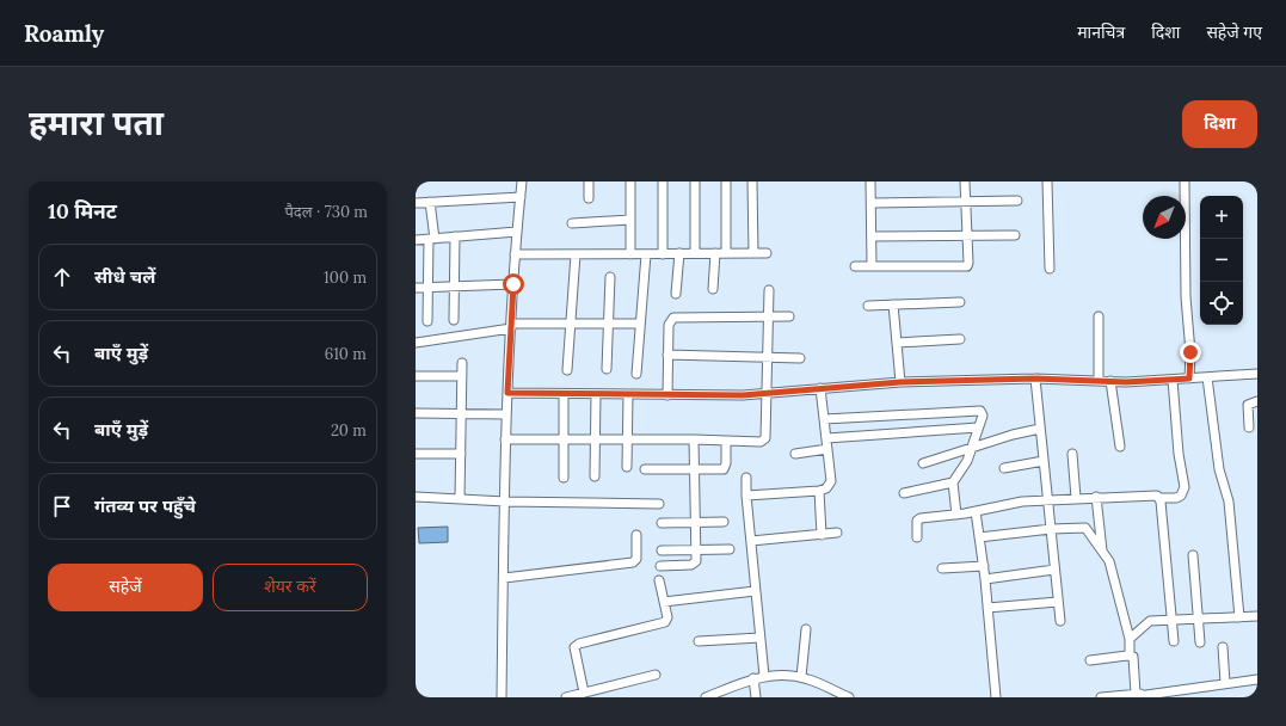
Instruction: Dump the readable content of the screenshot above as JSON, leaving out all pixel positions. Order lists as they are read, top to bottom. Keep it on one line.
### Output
{"north":"bottom left","page":{"header":"Roamly","nav":["मानचित्र","दिशा","सहेजे गए"],"buttons":["दिशा",["सहेजें","शेयर करें"]],"title":"हमारा पता","heading":["10 मिनट","पैदल · 730 m"],"map_buttons":["+","−"],"list":[["सीधे चलें","100 m"],["बाएँ मुड़ें","610 m"],["बाएँ मुड़ें","20 m"],"गंतव्य पर पहुँचे"]}}
